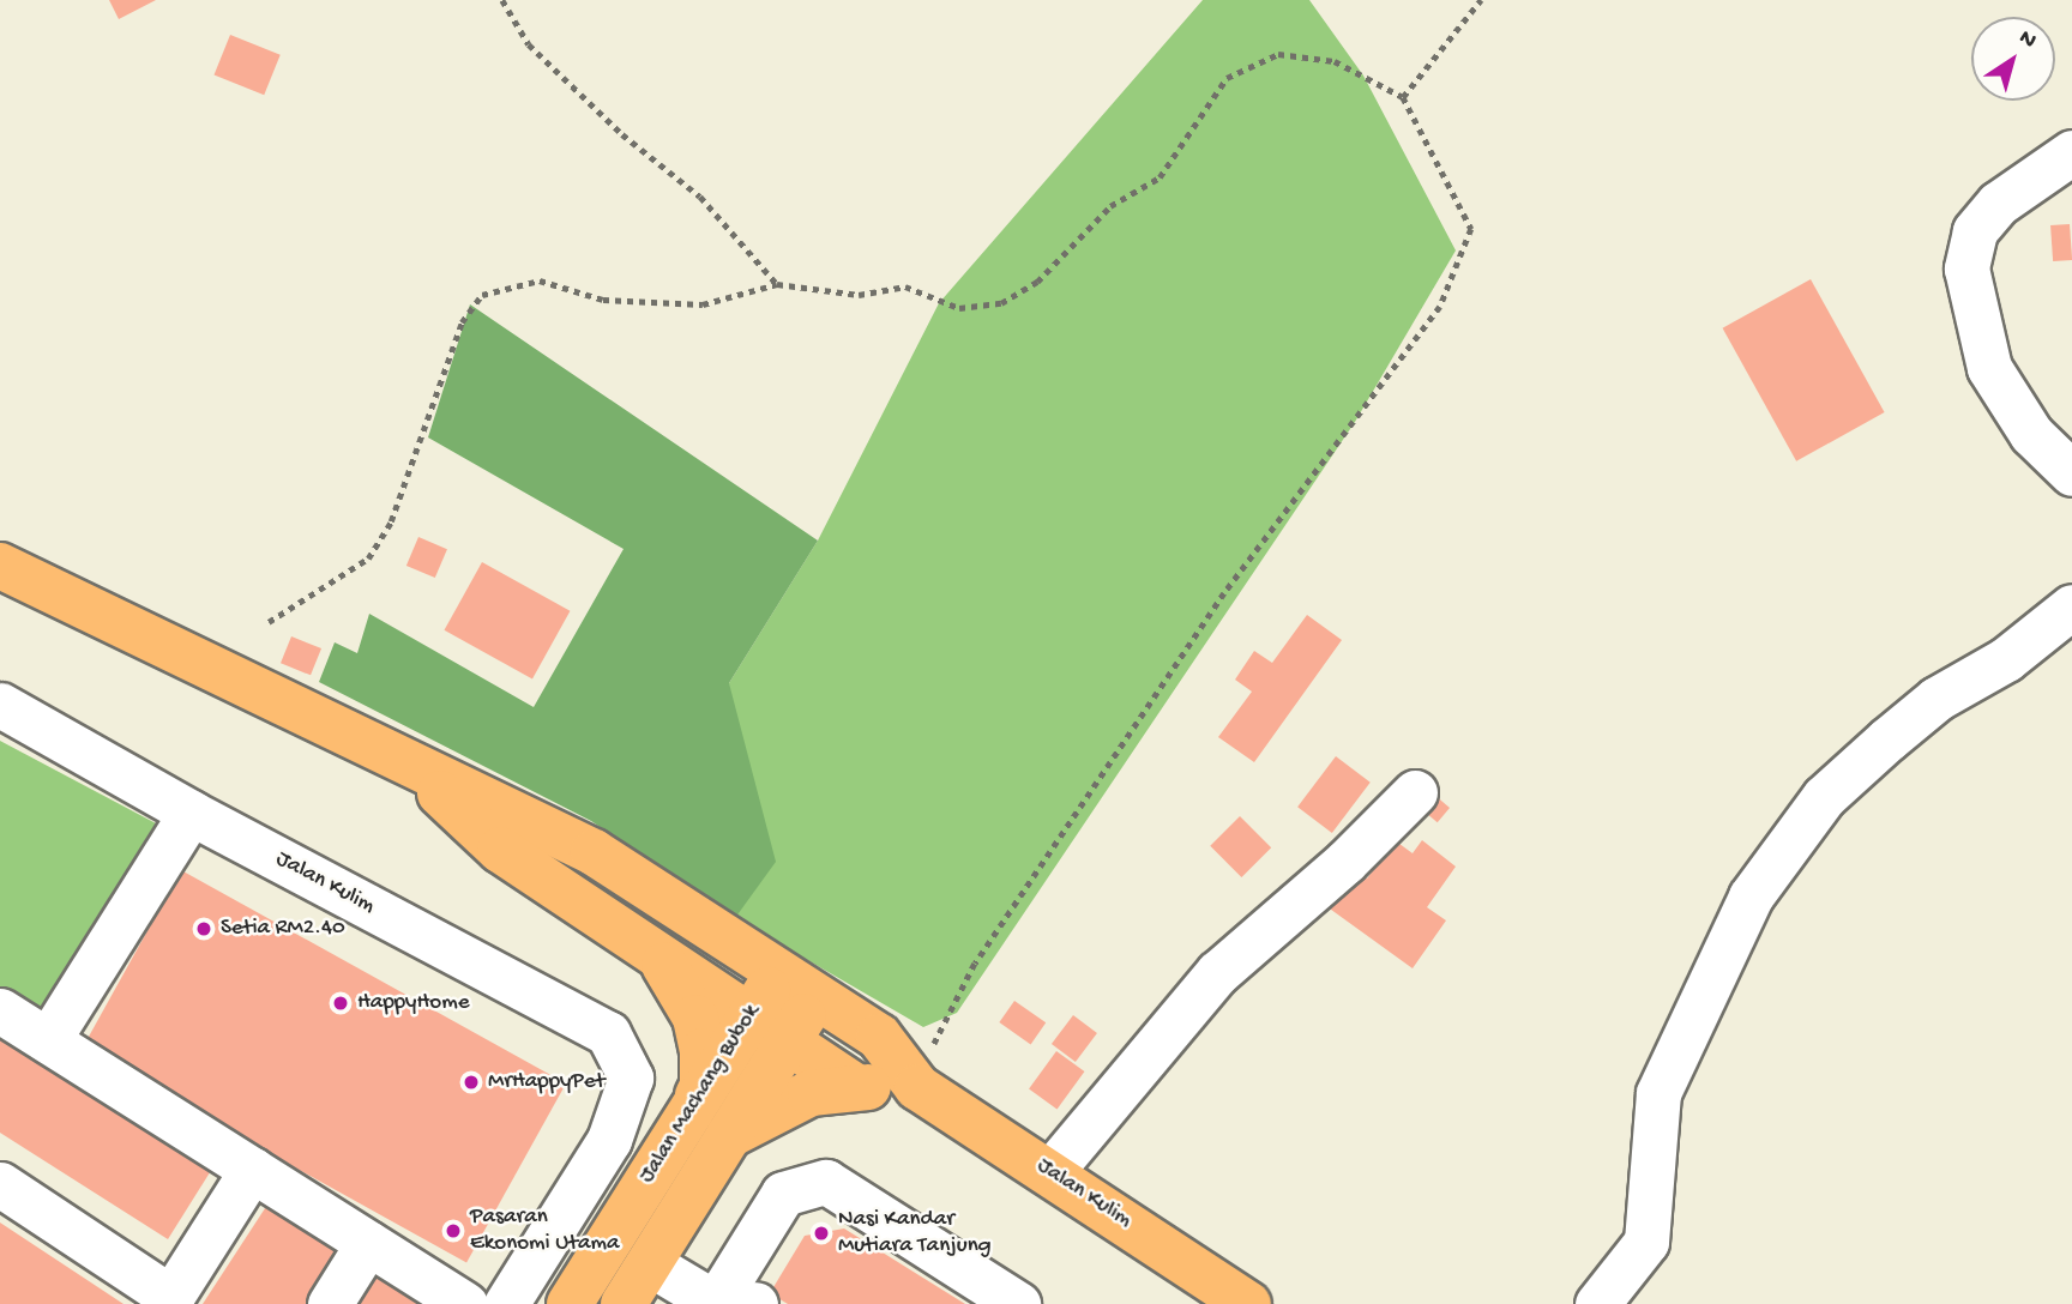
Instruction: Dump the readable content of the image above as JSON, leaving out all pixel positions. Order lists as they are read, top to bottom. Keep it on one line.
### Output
{"streets":{"main road":["Jalan Kulim","Jalan Machang Bubok"]},"crossings":[["Jalan Kulim","Jalan Machang Bubok"]],"places":["Setia RM2.40","HappyHome","MrHappyPet","Pasaran Ekonomi Utama","Nasi Kandar Mutiara Tanjung"],"north":"top right"}
